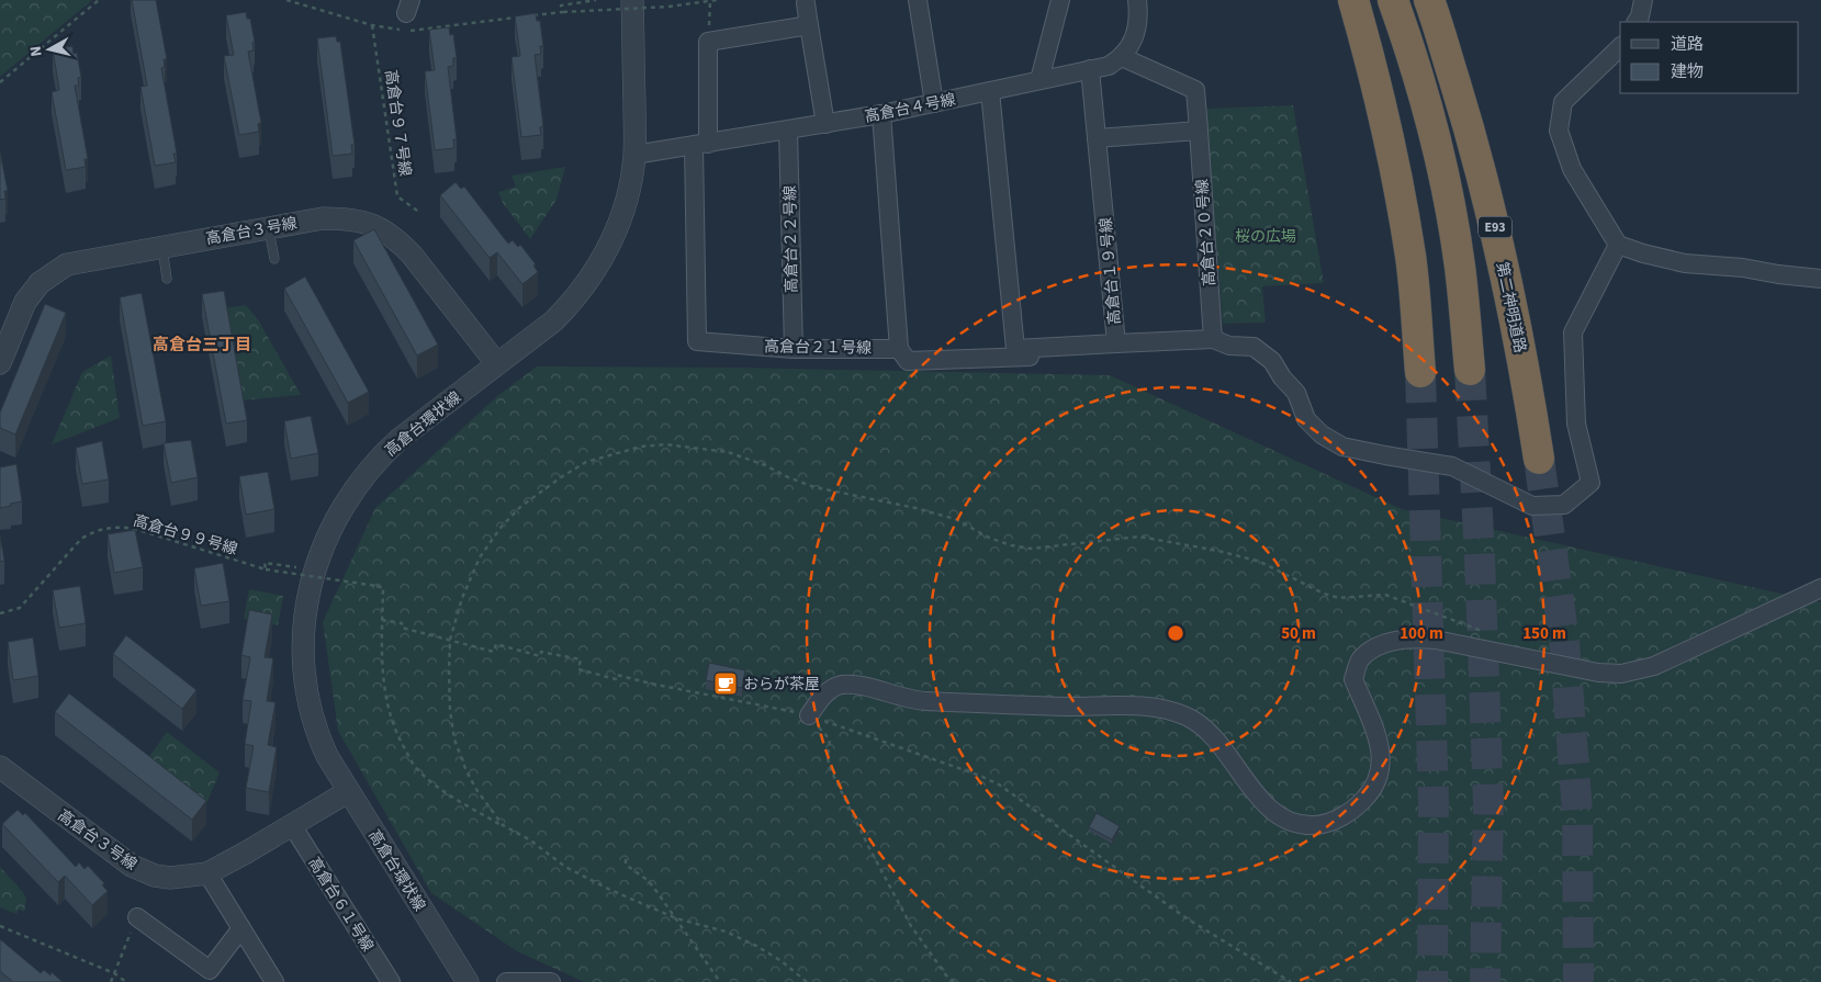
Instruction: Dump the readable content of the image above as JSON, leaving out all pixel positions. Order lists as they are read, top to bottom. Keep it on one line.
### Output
{"streets":{"highway":["E93","第二神明道路"],"street":["高倉台４号線","高倉台３号線","高倉台２０号線","高倉台２２号線","高倉台１９号線","高倉台２１号線","高倉台環状線","高倉台６１号線"],"path":["高倉台９７号線","高倉台９９号線"]},"crossings":[["高倉台４号線","高倉台２０号線"],["高倉台４号線","高倉台２２号線"],["高倉台４号線","高倉台１９号線"],["高倉台４号線","高倉台２１号線"],["高倉台４号線","高倉台環状線"],["高倉台３号線","高倉台環状線"],["高倉台３号線","高倉台６１号線"],["高倉台２２号線","高倉台２１号線"]],"districts":["高倉台三丁目"],"parks":["桜の広場"],"places":{"cafe":["おらが茶屋"]},"legend":["道路","建物"],"north":"left","rings":["50 m","100 m","150 m"]}
